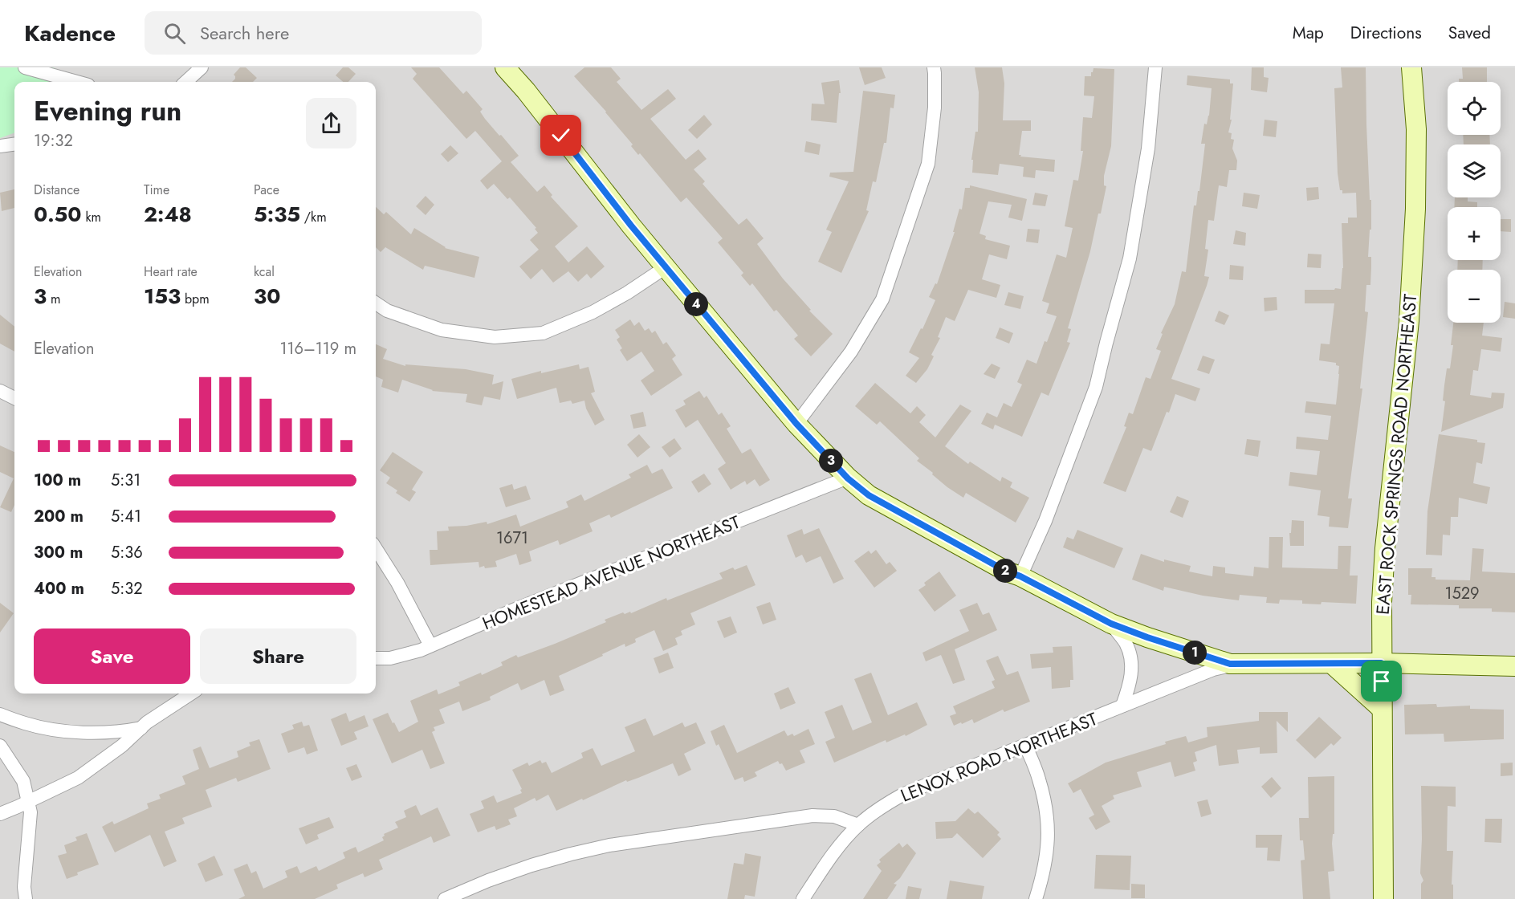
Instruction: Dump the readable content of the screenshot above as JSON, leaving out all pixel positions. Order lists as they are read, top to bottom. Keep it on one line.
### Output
{"streets":{"street":["EAST ROCK SPRINGS ROAD NORTHEAST","HOMESTEAD AVENUE NORTHEAST","LENOX ROAD NORTHEAST"]},"house_numbers":["1671","1529"],"page":{"header":"Kadence","search":"Search here","nav":["Map","Directions","Saved"],"map_buttons":["+","−"],"heading":["Evening run","19:32"],"stats":[["Distance","0.50 km"],["Time","2:48"],["Pace","5:35 /km"],["Elevation","3 m"],["Heart rate","153 bpm"],["kcal","30"]],"pins":["4","3","2","1"],"chart":["Elevation","116–119 m"],"list":[{"name":"100 m","note":"5:31"},{"name":"200 m","note":"5:41"},{"name":"300 m","note":"5:36"},{"name":"400 m","note":"5:32"}],"buttons":["Save","Share"]}}
